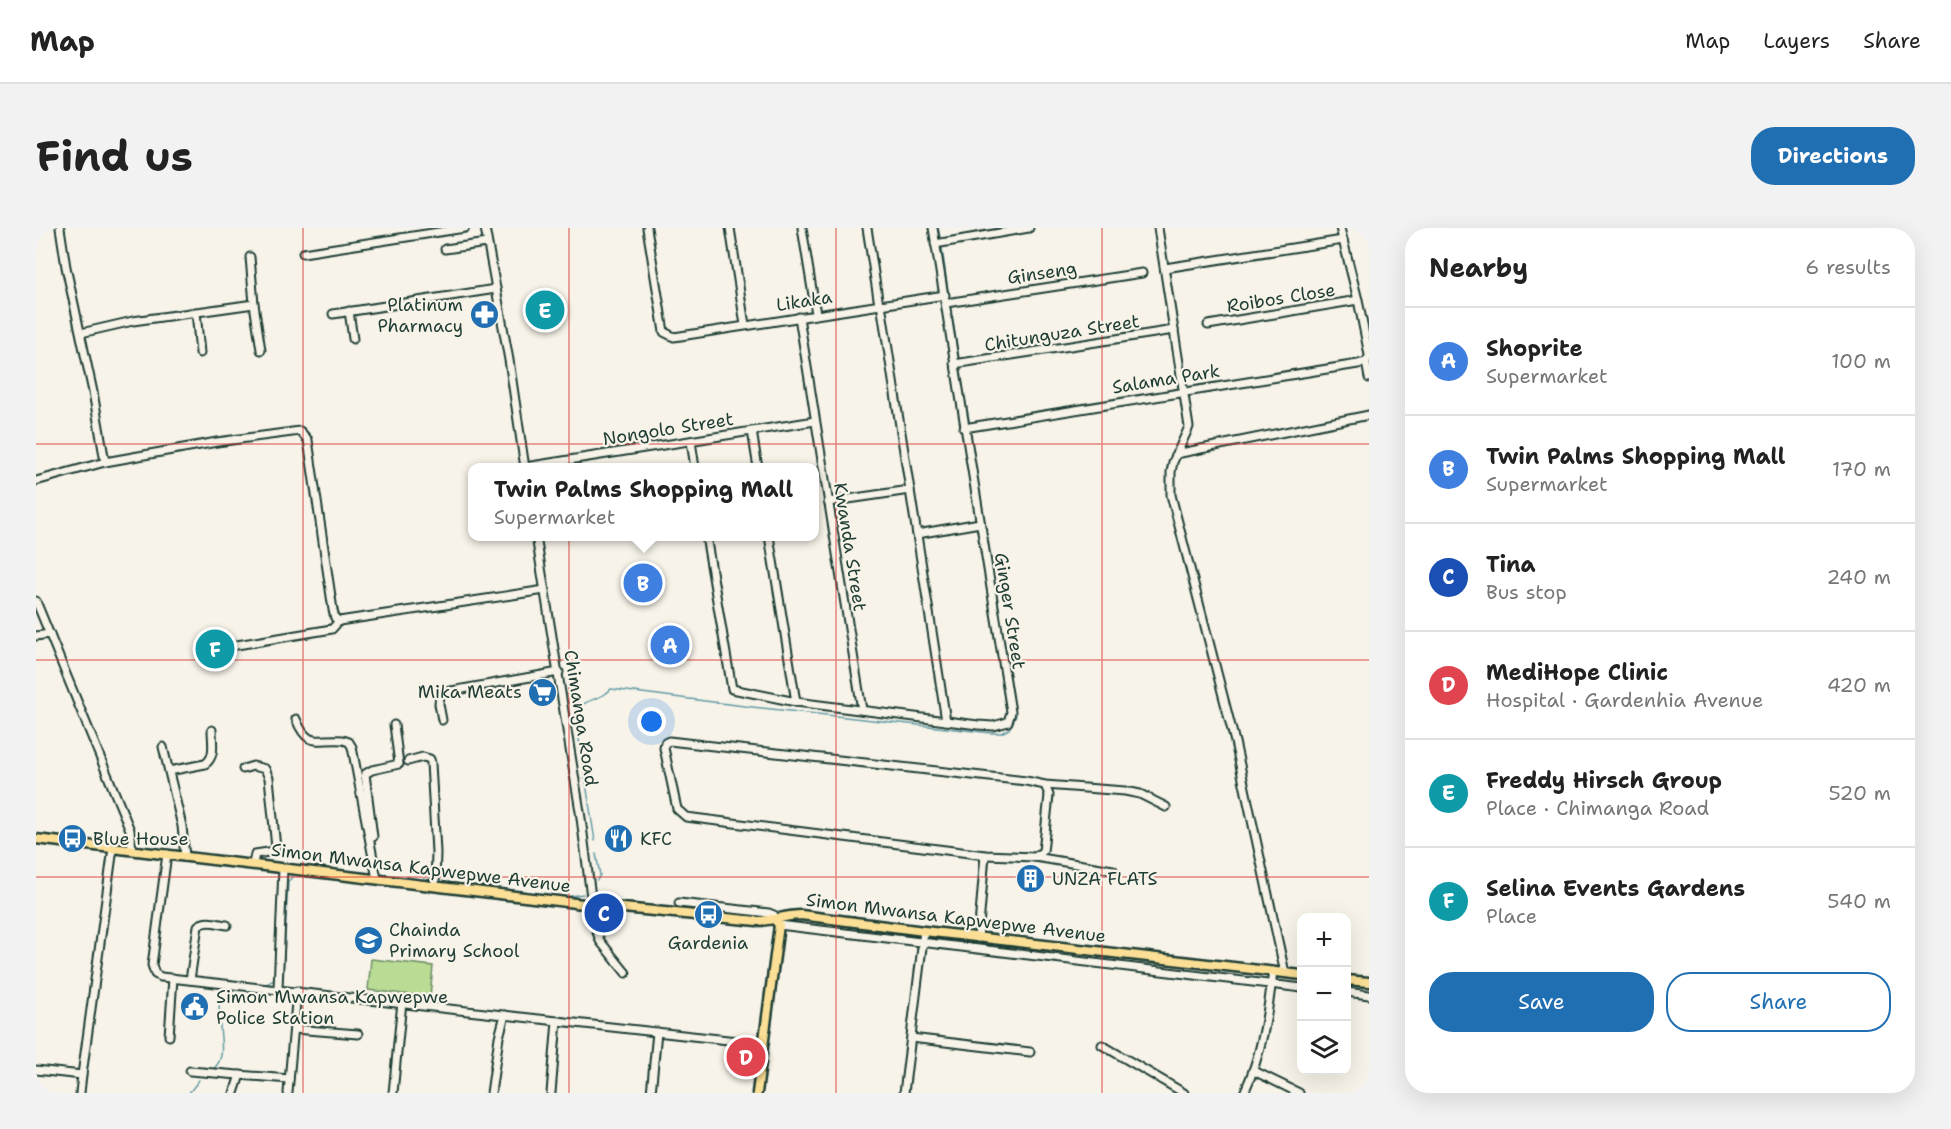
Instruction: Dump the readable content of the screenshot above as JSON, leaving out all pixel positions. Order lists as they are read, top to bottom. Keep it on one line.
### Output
{"streets":{"main road":["Simon Mwansa Kapwepwe Avenue"],"street":["Ginseng","Roibos Close","Likaka","Chitunguza Street","Salama Park","Nongolo Street","Kwanda Street","Ginger Street","Chimanga Road"]},"crossings":[["Ginseng","Likaka"],["Ginseng","Ginger Street"],["Likaka","Kwanda Street"],["Likaka","Ginger Street"],["Chitunguza Street","Ginger Street"],["Salama Park","Ginger Street"],["Nongolo Street","Kwanda Street"],["Kwanda Street","Ginger Street"],["Chimanga Road","Simon Mwansa Kapwepwe Avenue"]],"places":{"pharmacy":["Platinum Pharmacy"],"supermarket":["Mika Meats"],"bus stop":["Blue House","Gardenia"],"restaurant":["KFC"],"building":["UNZA FLATS"],"school or university":["Chainda Primary School"],"public building":["Simon Mwansa Kapwepwe Police Station"]},"page":{"header":"Map","nav":["Map","Layers","Share"],"buttons":["Directions",["Save","Share"]],"title":"Find us","heading":["Nearby","6 results"],"pins":["E","B","A","F","C","D"],"list":[{"mark":"A","name":"Shoprite","note":"Supermarket","value":"100 m"},{"mark":"B","name":"Twin Palms Shopping Mall","note":"Supermarket","value":"170 m"},{"mark":"C","name":"Tina","note":"Bus stop","value":"240 m"},{"mark":"D","name":"MediHope Clinic","note":"Hospital · Gardenhia Avenue","value":"420 m"},{"mark":"E","name":"Freddy Hirsch Group","note":"Place · Chimanga Road","value":"520 m"},{"mark":"F","name":"Selina Events Gardens","note":"Place","value":"540 m"}],"popup":["Twin Palms Shopping Mall","Supermarket"],"map_buttons":["+","−"]}}
